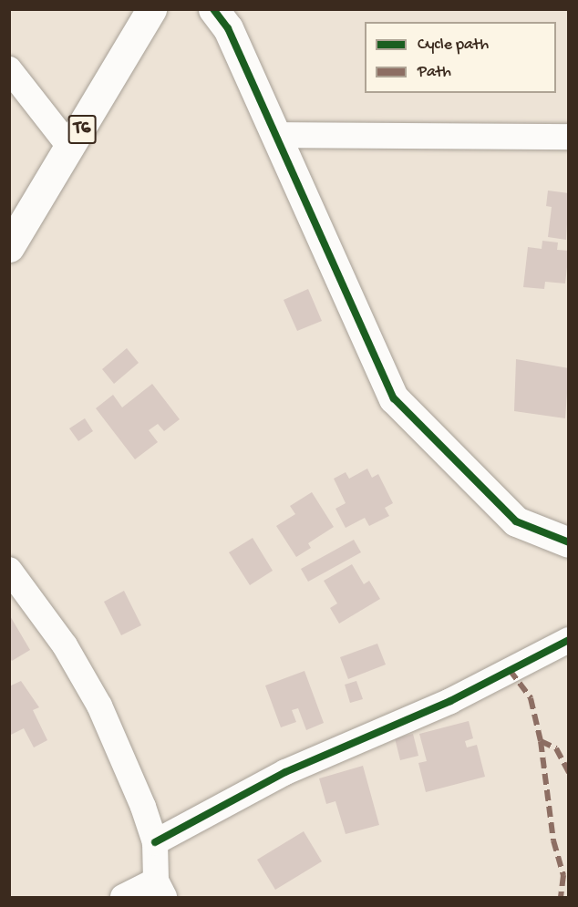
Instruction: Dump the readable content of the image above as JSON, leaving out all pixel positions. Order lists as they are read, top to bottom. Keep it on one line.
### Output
{"streets":{"main road":["T6"]},"legend":["Cycle path","Path"]}
